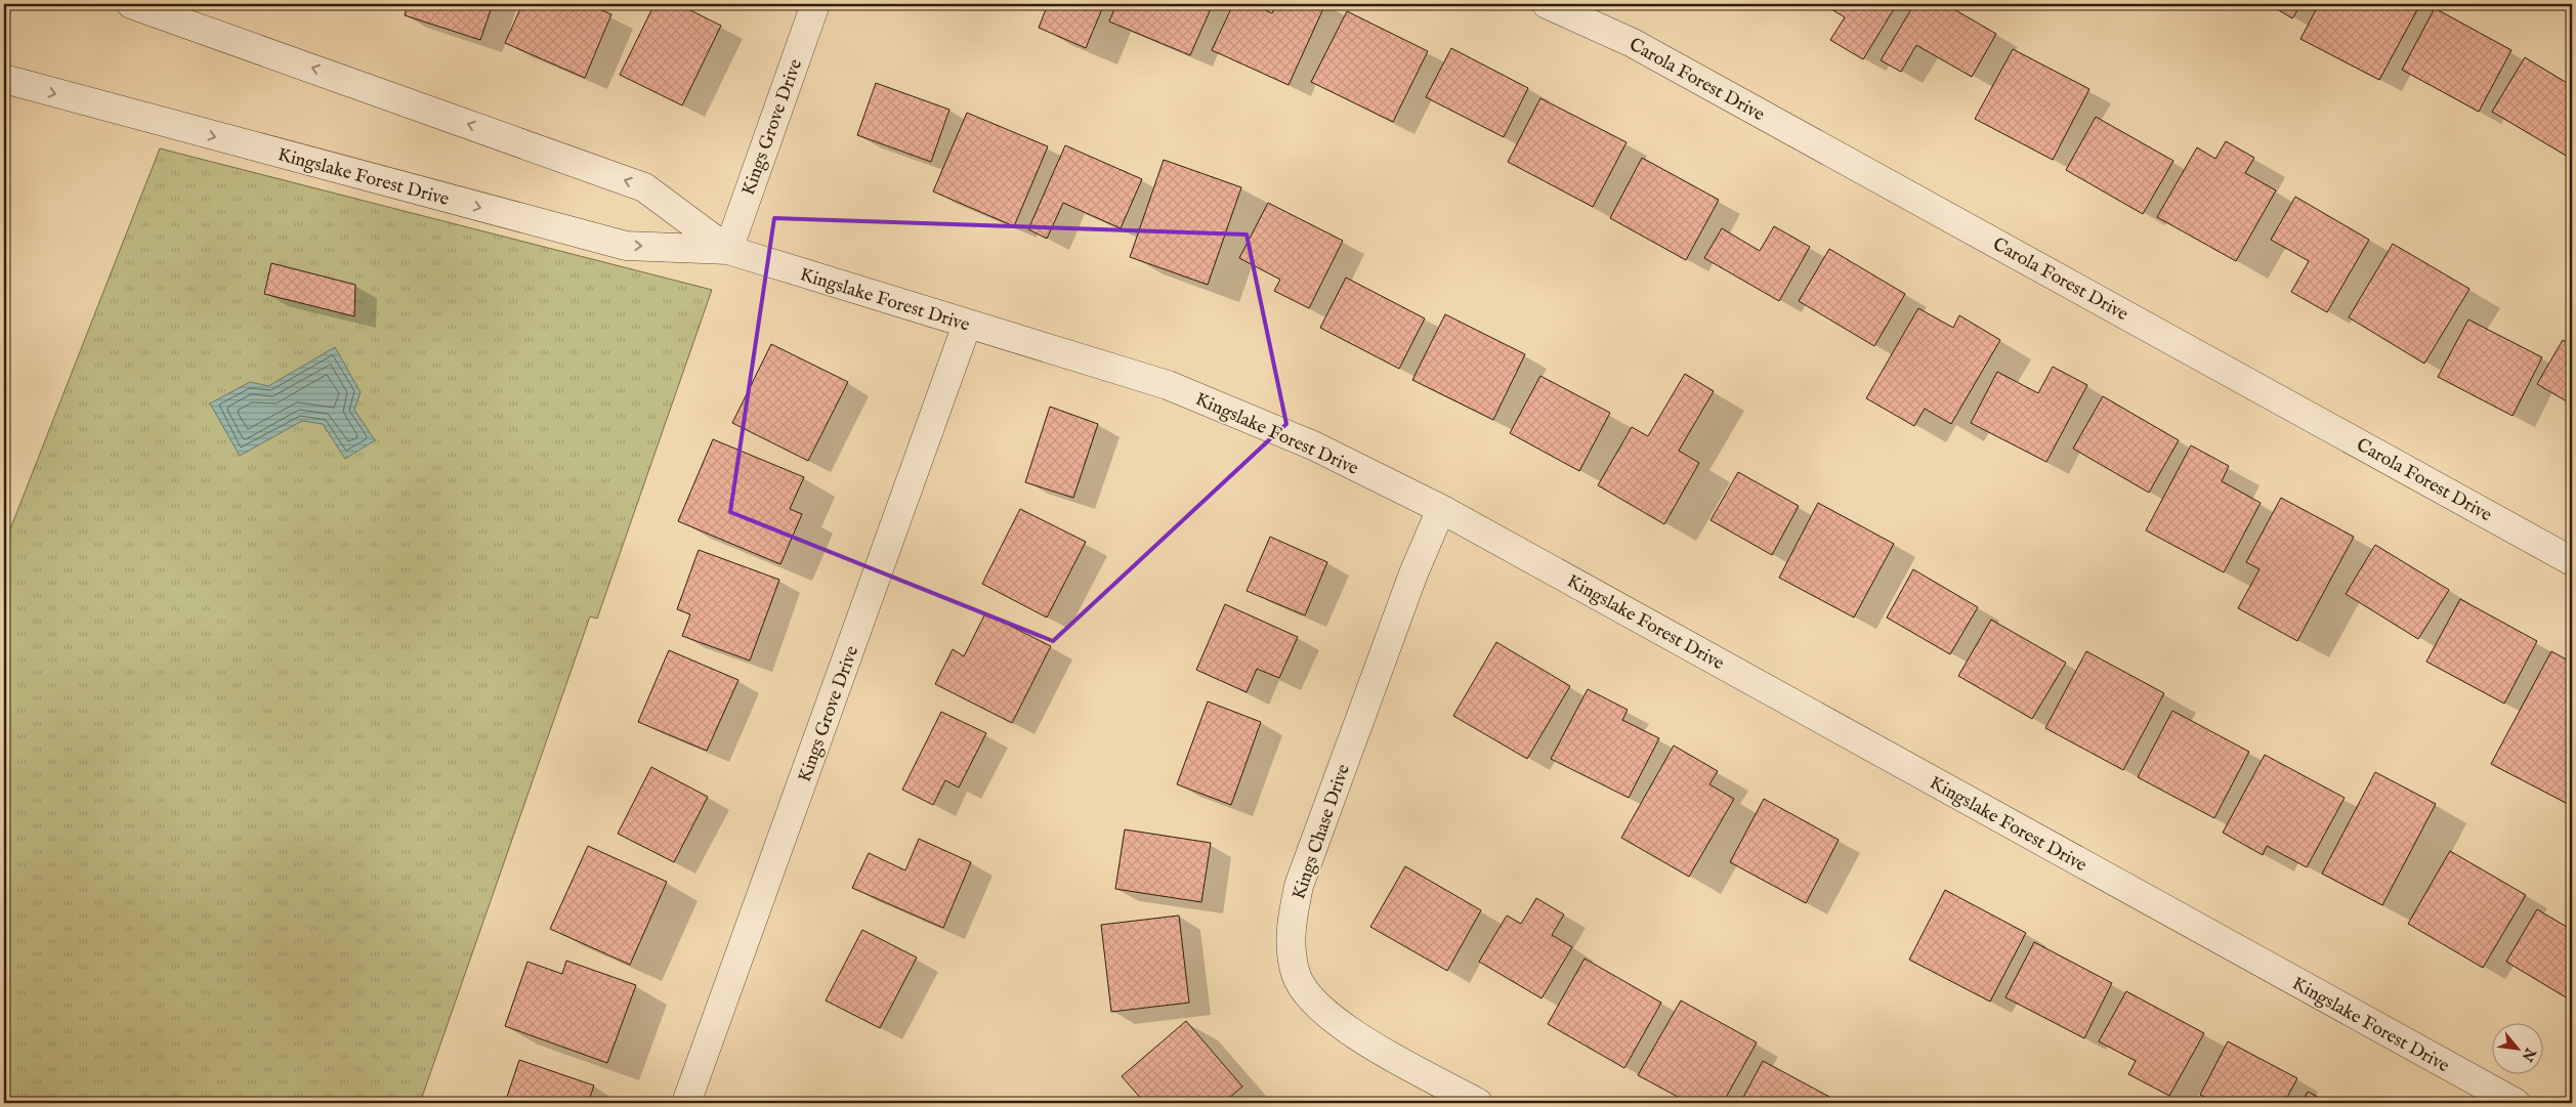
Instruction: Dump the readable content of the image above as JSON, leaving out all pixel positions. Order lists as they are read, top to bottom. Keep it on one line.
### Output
{"streets":{"street":["Carola Forest Drive","Kings Grove Drive","Kingslake Forest Drive","Kings Chase Drive"]},"crossings":[["Kings Grove Drive","Kingslake Forest Drive"],["Kingslake Forest Drive","Kings Chase Drive"]],"north":"bottom right"}
